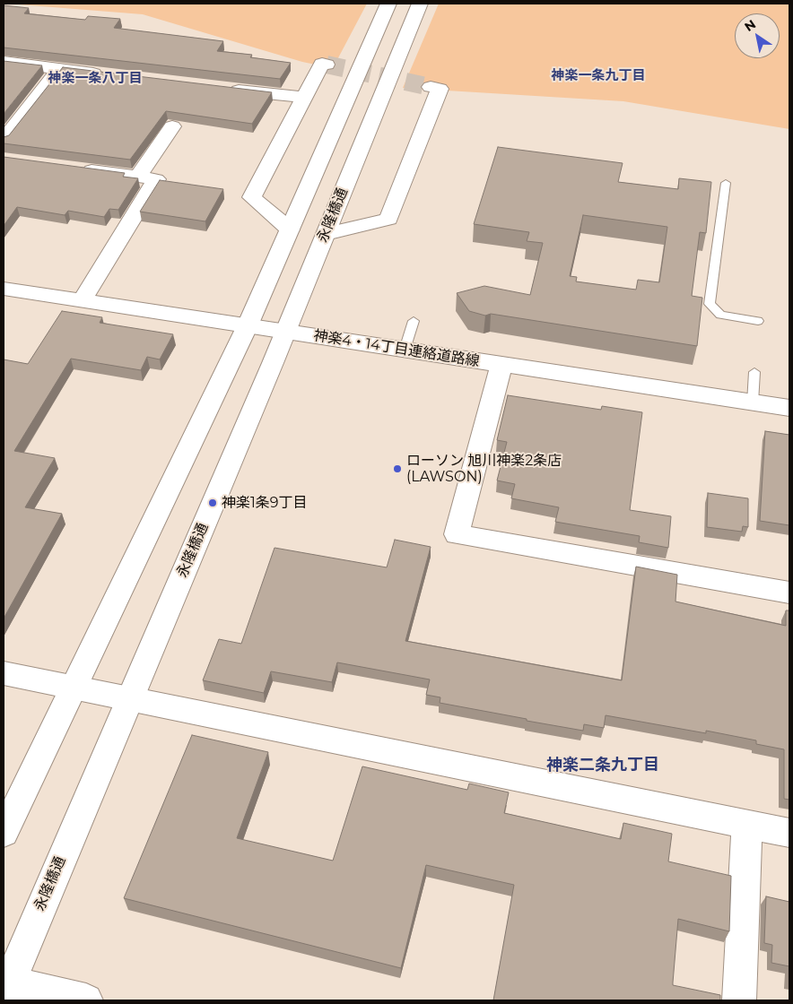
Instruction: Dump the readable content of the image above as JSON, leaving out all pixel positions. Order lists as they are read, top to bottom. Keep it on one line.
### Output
{"streets":{"street":["永隆橋通","神楽4・14丁目連絡道路線"]},"crossings":[["永隆橋通","神楽4・14丁目連絡道路線"]],"districts":["神楽一条九丁目","神楽一条八丁目","神楽二条九丁目"],"places":["ローソン 旭川神楽2条店 (LAWSON)","神楽1条9丁目"],"north":"top left"}
